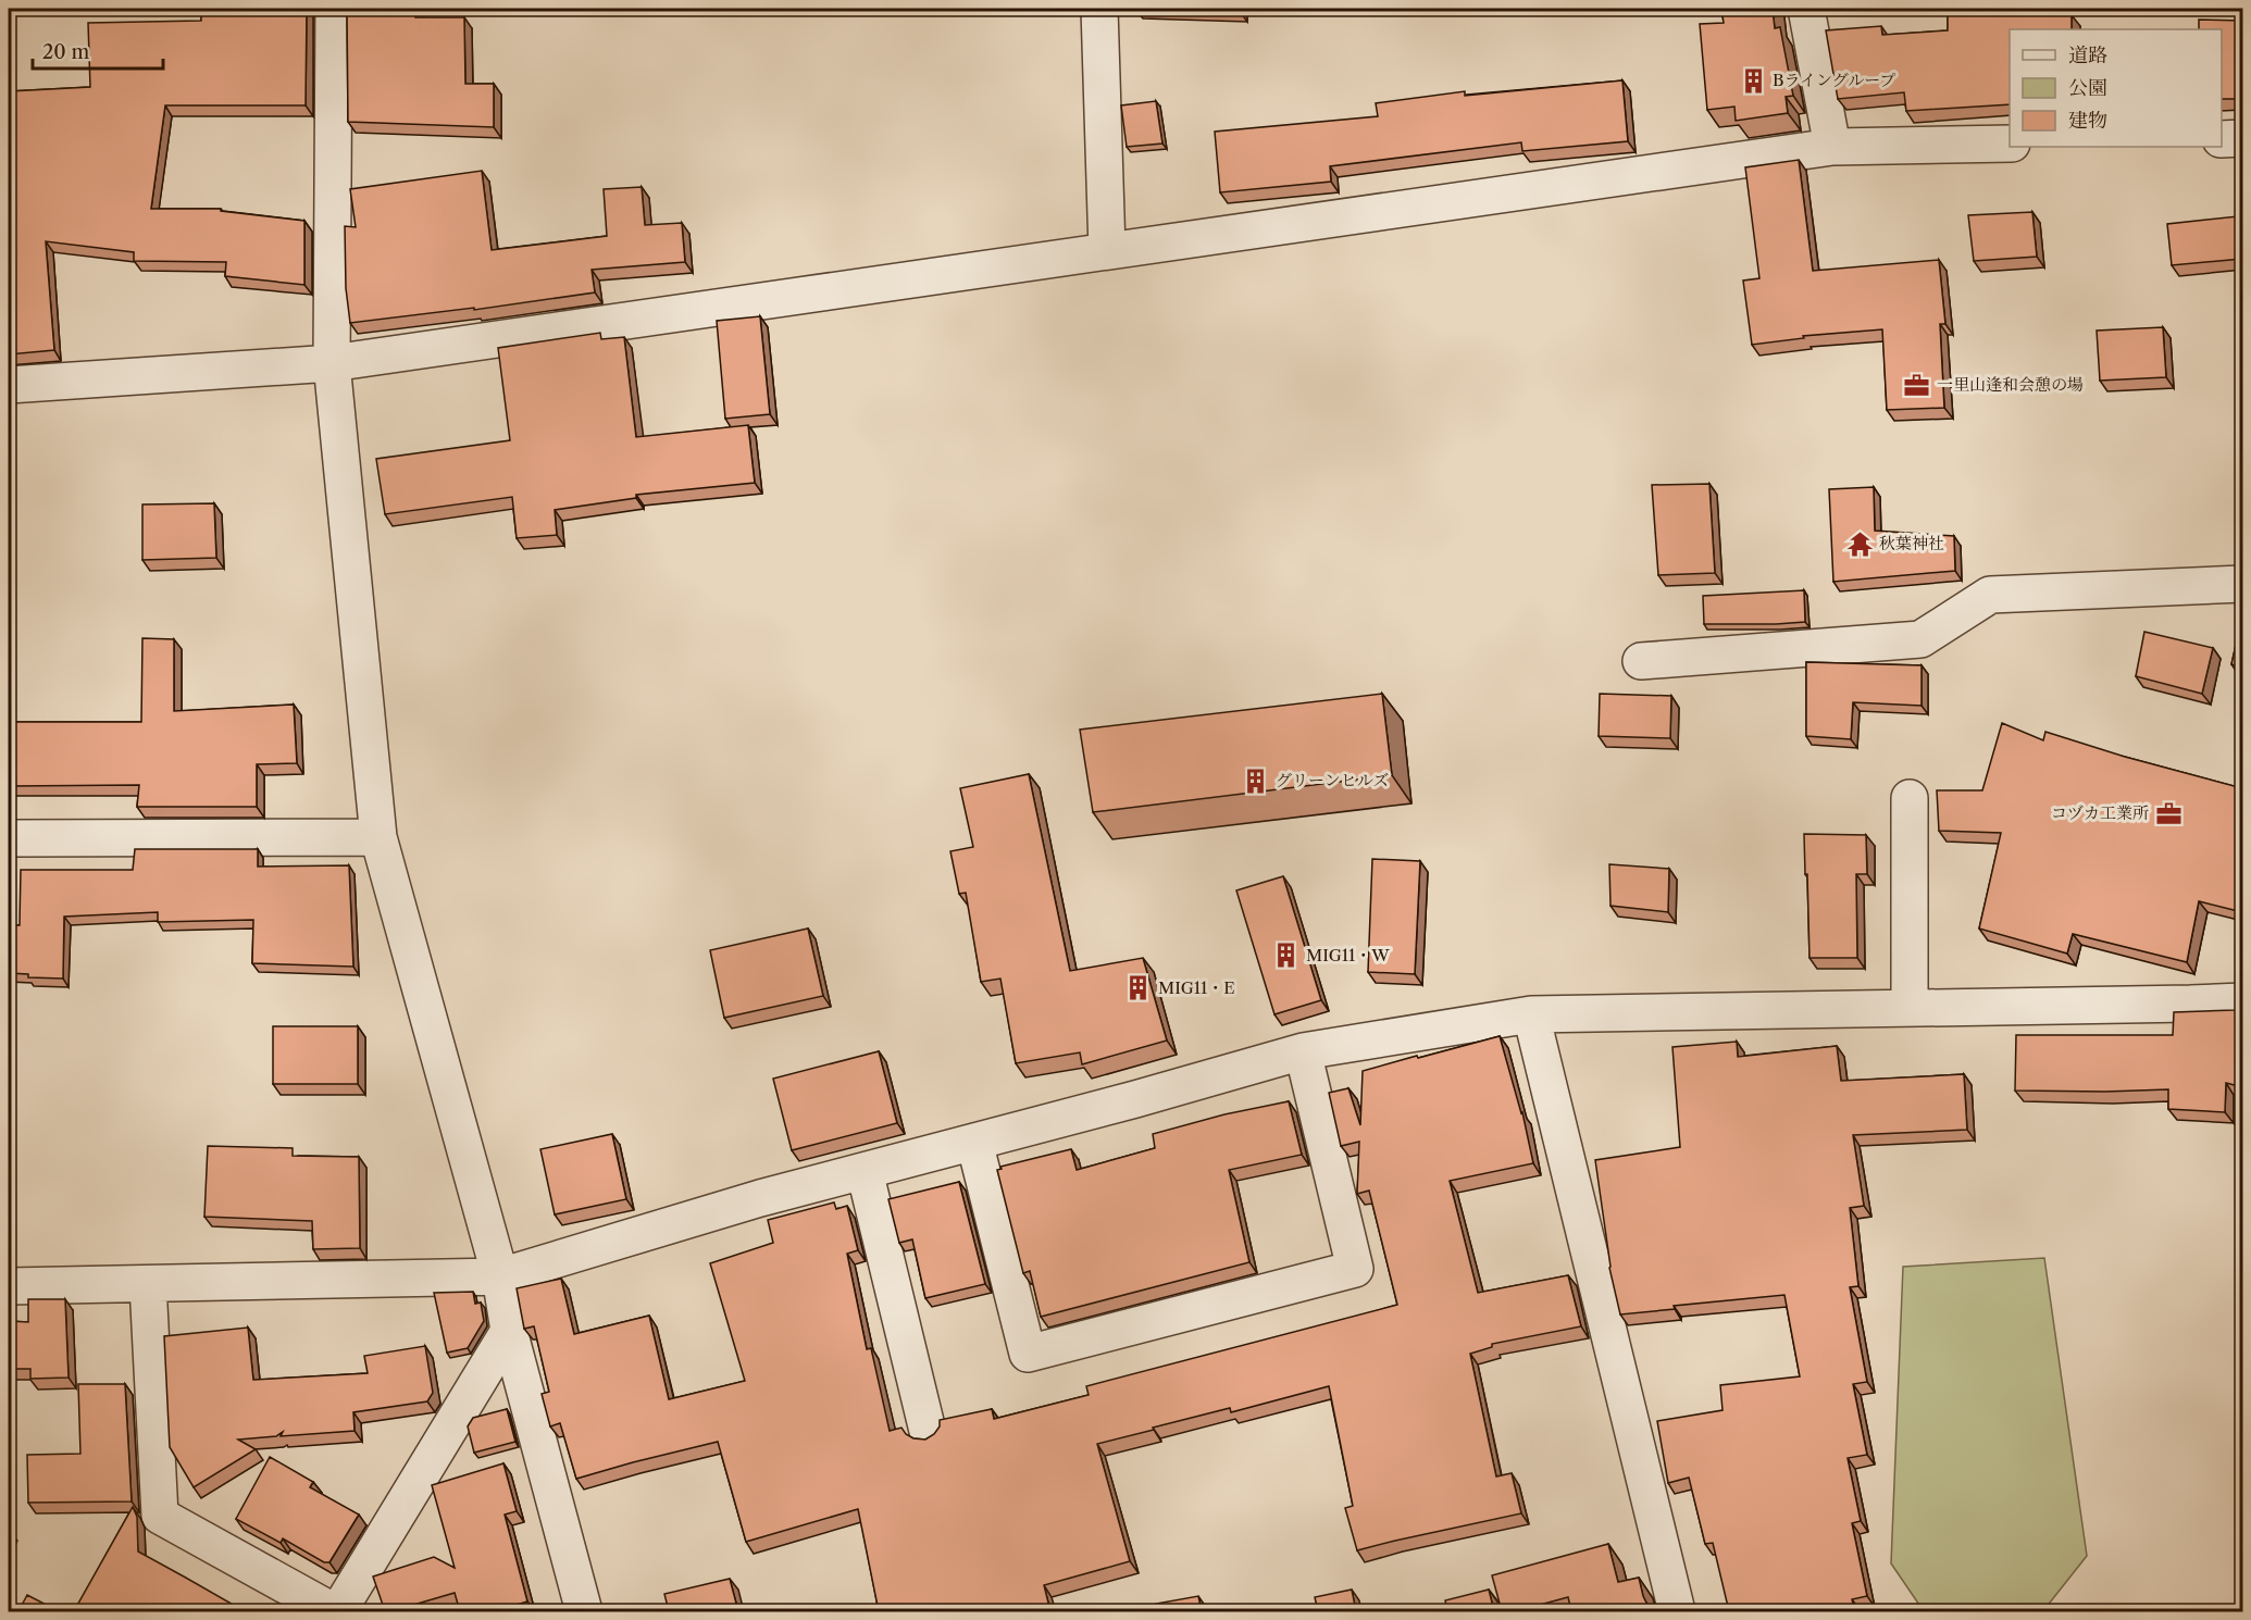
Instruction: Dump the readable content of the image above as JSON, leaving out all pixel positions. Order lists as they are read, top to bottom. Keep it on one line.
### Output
{"places":{"building":["Bライングループ","グリーンヒルズ","MIG11・W","MIG11・E"],"office":["一里山逢和会憩の場","コヅカ工業所"],"temple":["秋葉神社"]},"legend":["道路","公園","建物"],"scale_bar":"20 m"}
